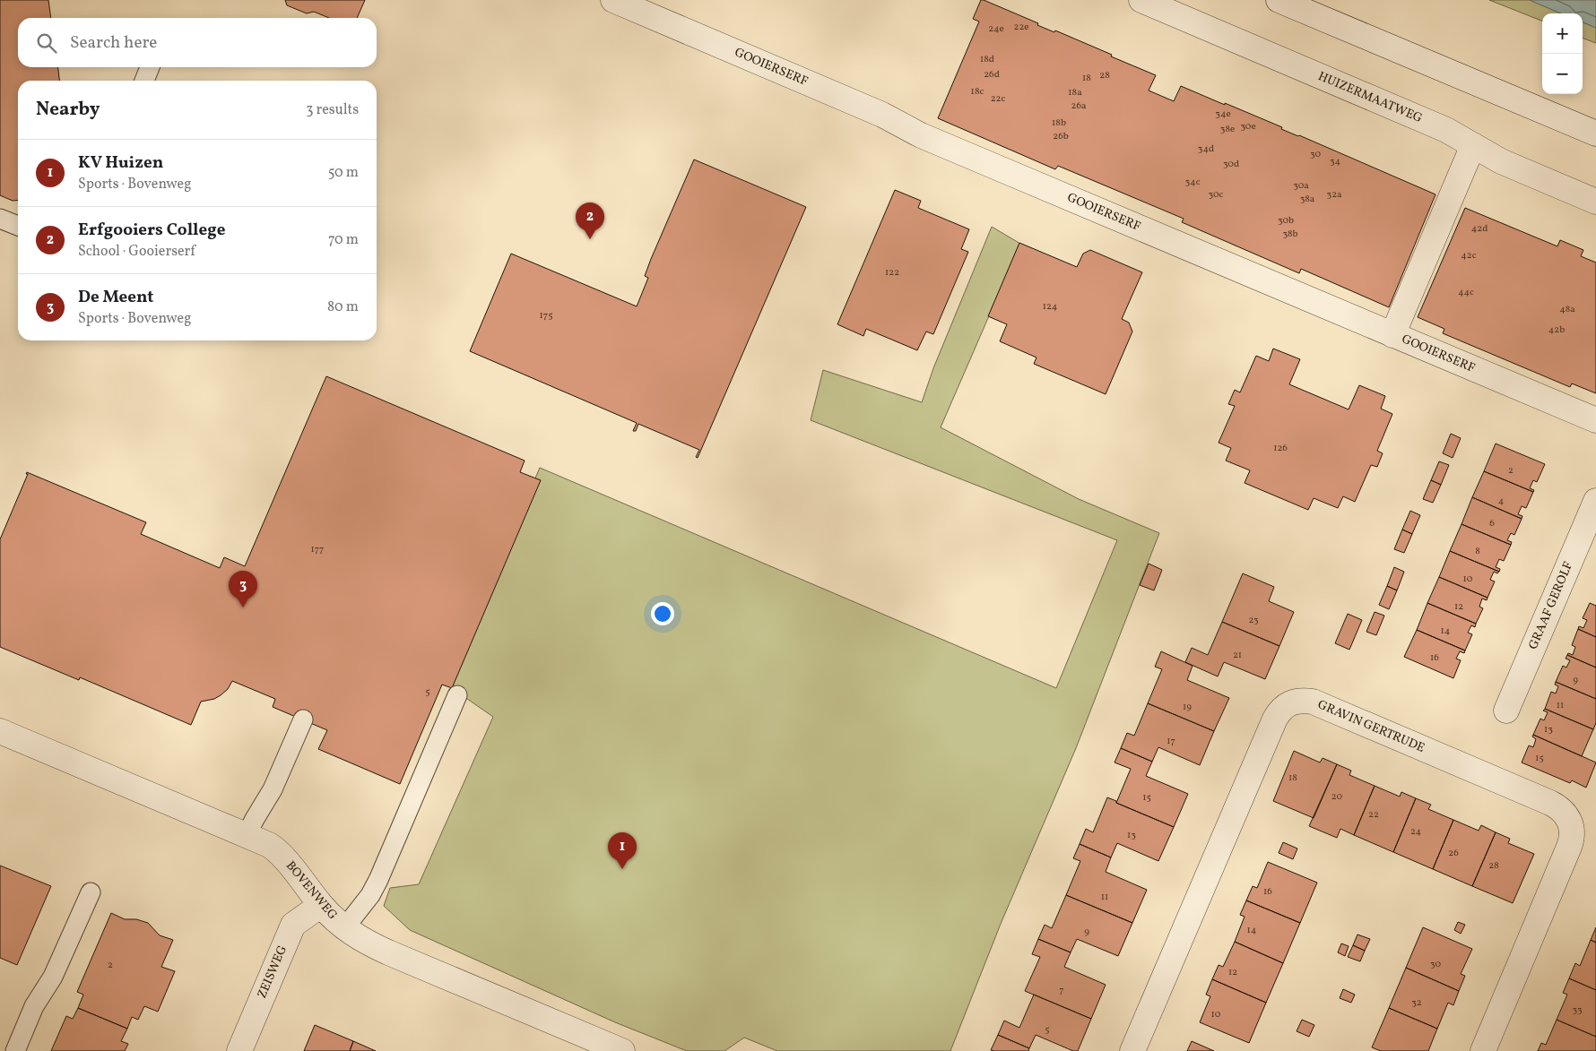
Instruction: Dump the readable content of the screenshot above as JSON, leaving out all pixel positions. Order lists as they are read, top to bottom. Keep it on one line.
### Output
{"streets":{"street":["GOOIERSERF","HUIZERMAATWEG","GRAAF GEROLF","GRAVIN GERTRUDE","BOVENWEG","ZEISWEG"]},"crossings":[["BOVENWEG","ZEISWEG"]],"house_numbers":["22e","24e","18d","26d","28","18","18c","18a","22c","26a","34e","18b","30e","38e","26b","34d","30","34","30d","34c","30a","30c","32a","38a","30b","42d","38b","42c","122","44c","124","48a","175","42b","126","2","4","6","177","8","10","12","23","14","21","16","9","5","11","19","13","17","15","18","20","15","22","24","13","26","28","16","11","14","9","30","2","12","7","32","33","10","5"],"page":{"map_buttons":["+","−"],"search":"Search here","heading":["Nearby","3 results"],"list":[{"mark":"1","name":"KV Huizen","note":"Sports · Bovenweg","value":"50 m"},{"mark":"2","name":"Erfgooiers College","note":"School · Gooierserf","value":"70 m"},{"mark":"3","name":"De Meent","note":"Sports · Bovenweg","value":"80 m"}],"pins":["2","3","1"]}}
